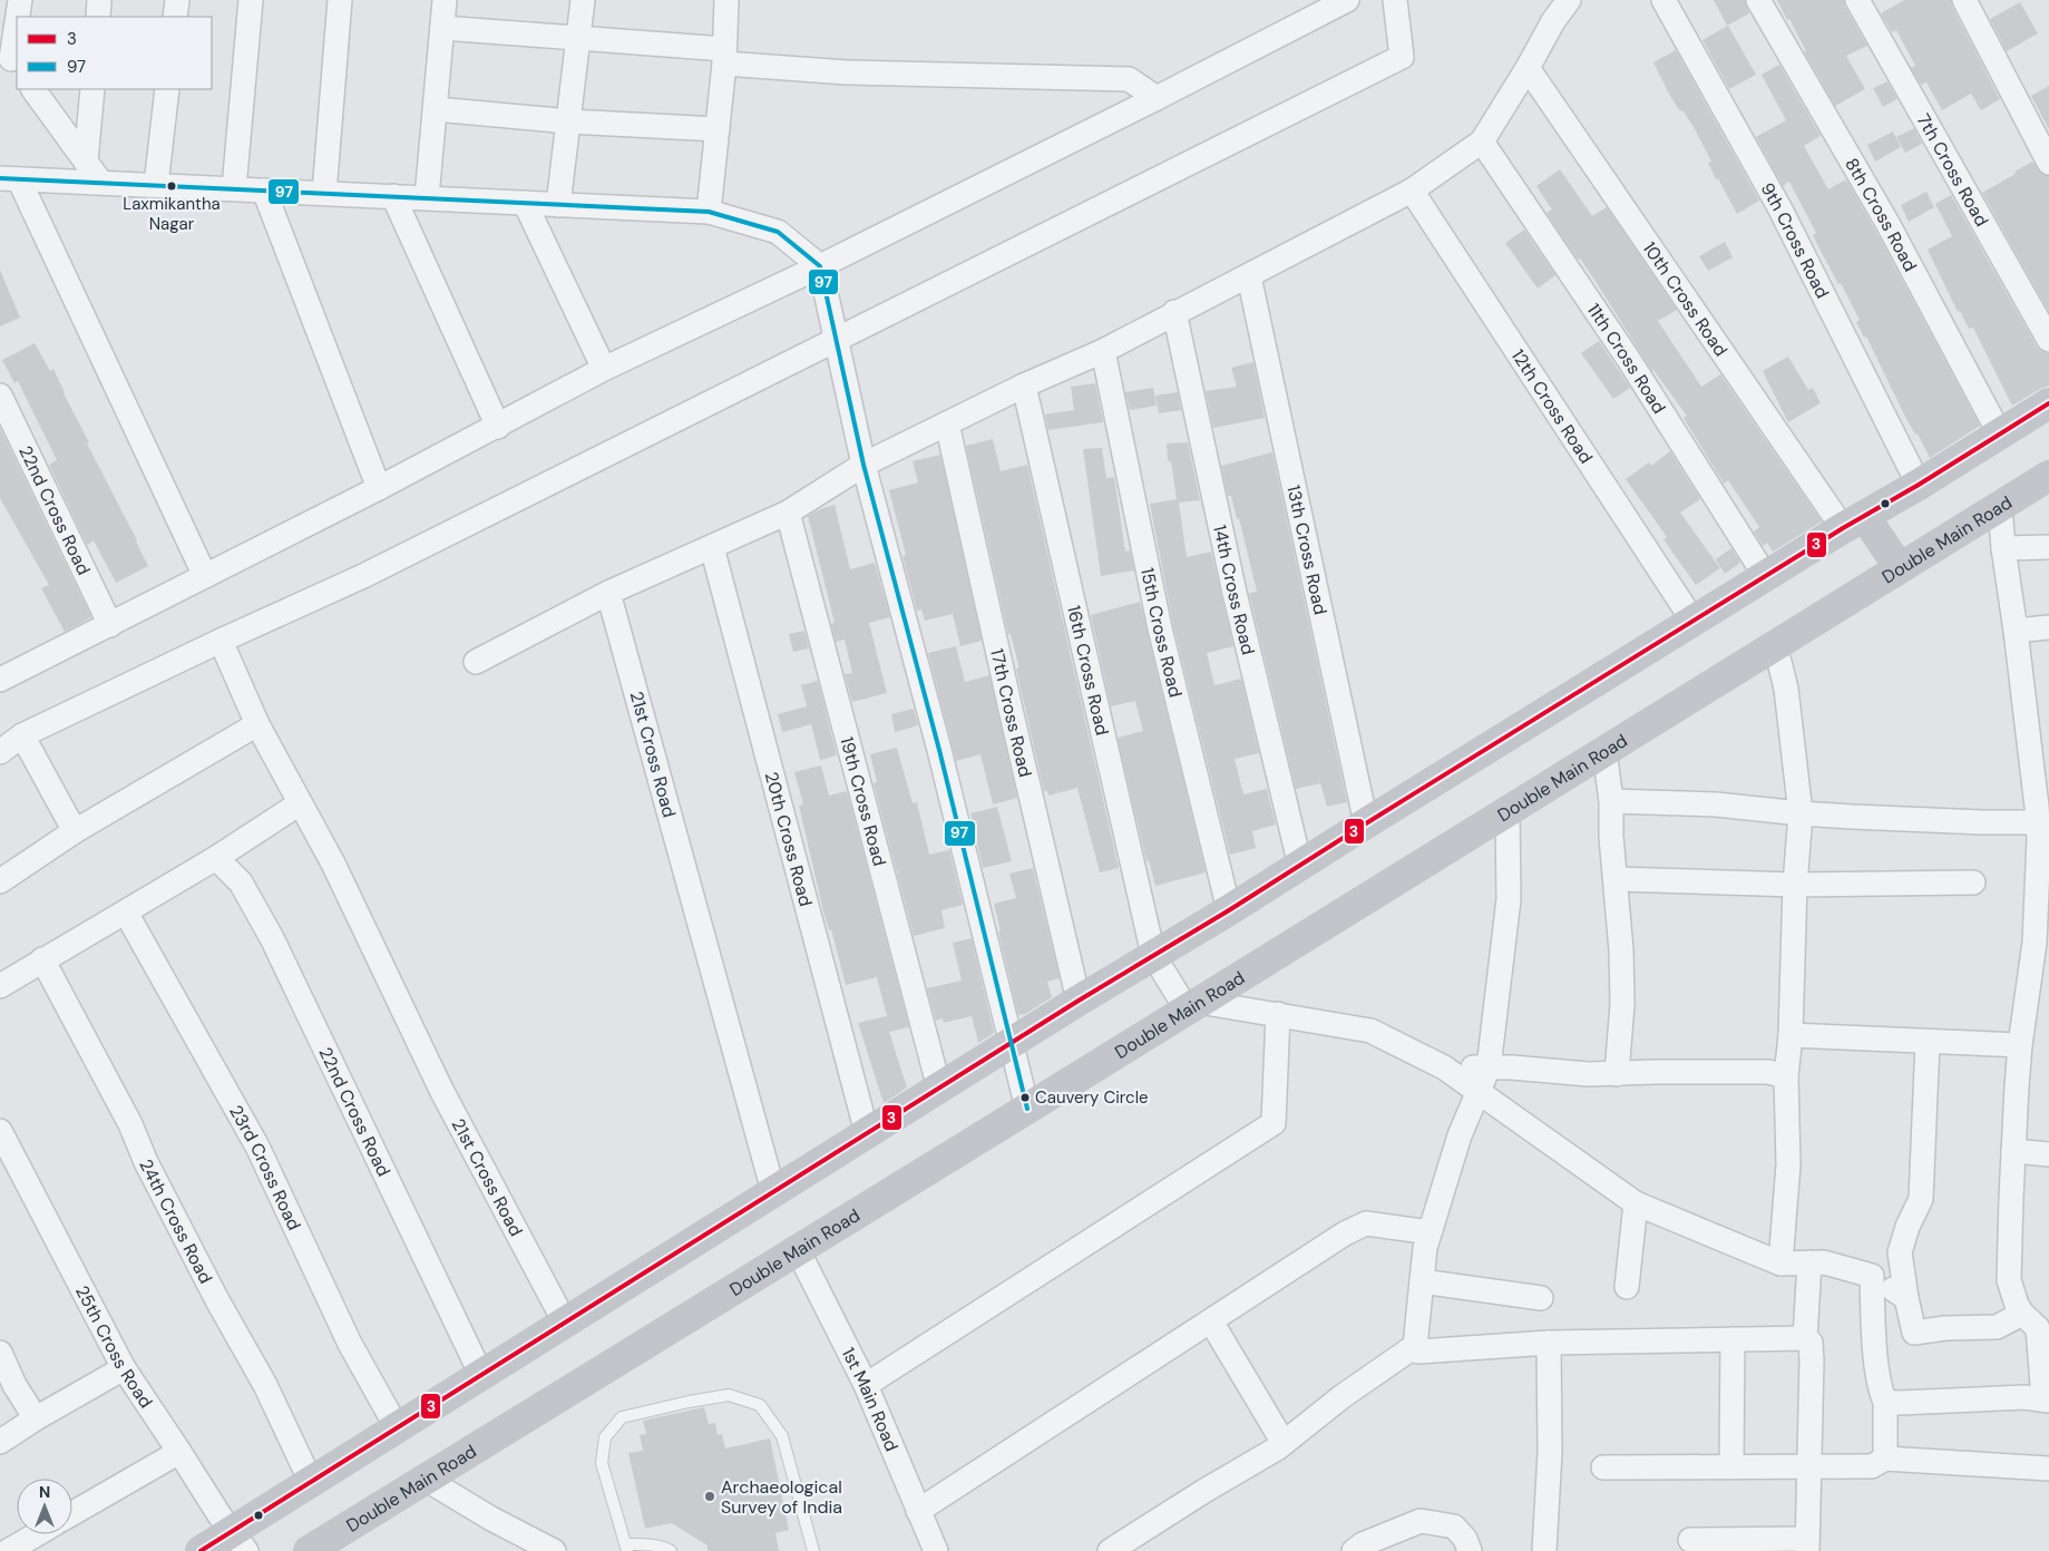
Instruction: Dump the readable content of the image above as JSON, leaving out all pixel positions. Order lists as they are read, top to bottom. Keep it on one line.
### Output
{"streets":{"street":["7th Cross Road","8th Cross Road","9th Cross Road","10th Cross Road","11th Cross Road","12th Cross Road","22nd Cross Road","Double Main Road","13th Cross Road","14th Cross Road","15th Cross Road","16th Cross Road","17th Cross Road","21st Cross Road","19th Cross Road","20th Cross Road","23rd Cross Road","24th Cross Road","25th Cross Road","1st Main Road"]},"crossings":[["Double Main Road","16th Cross Road"],["Double Main Road","1st Main Road"]],"places":["Laxmikantha Nagar","Cauvery Circle","Archaeological Survey of India"],"lines":["transit line 97","transit line 3"],"legend":["3","97"],"north":"top"}
